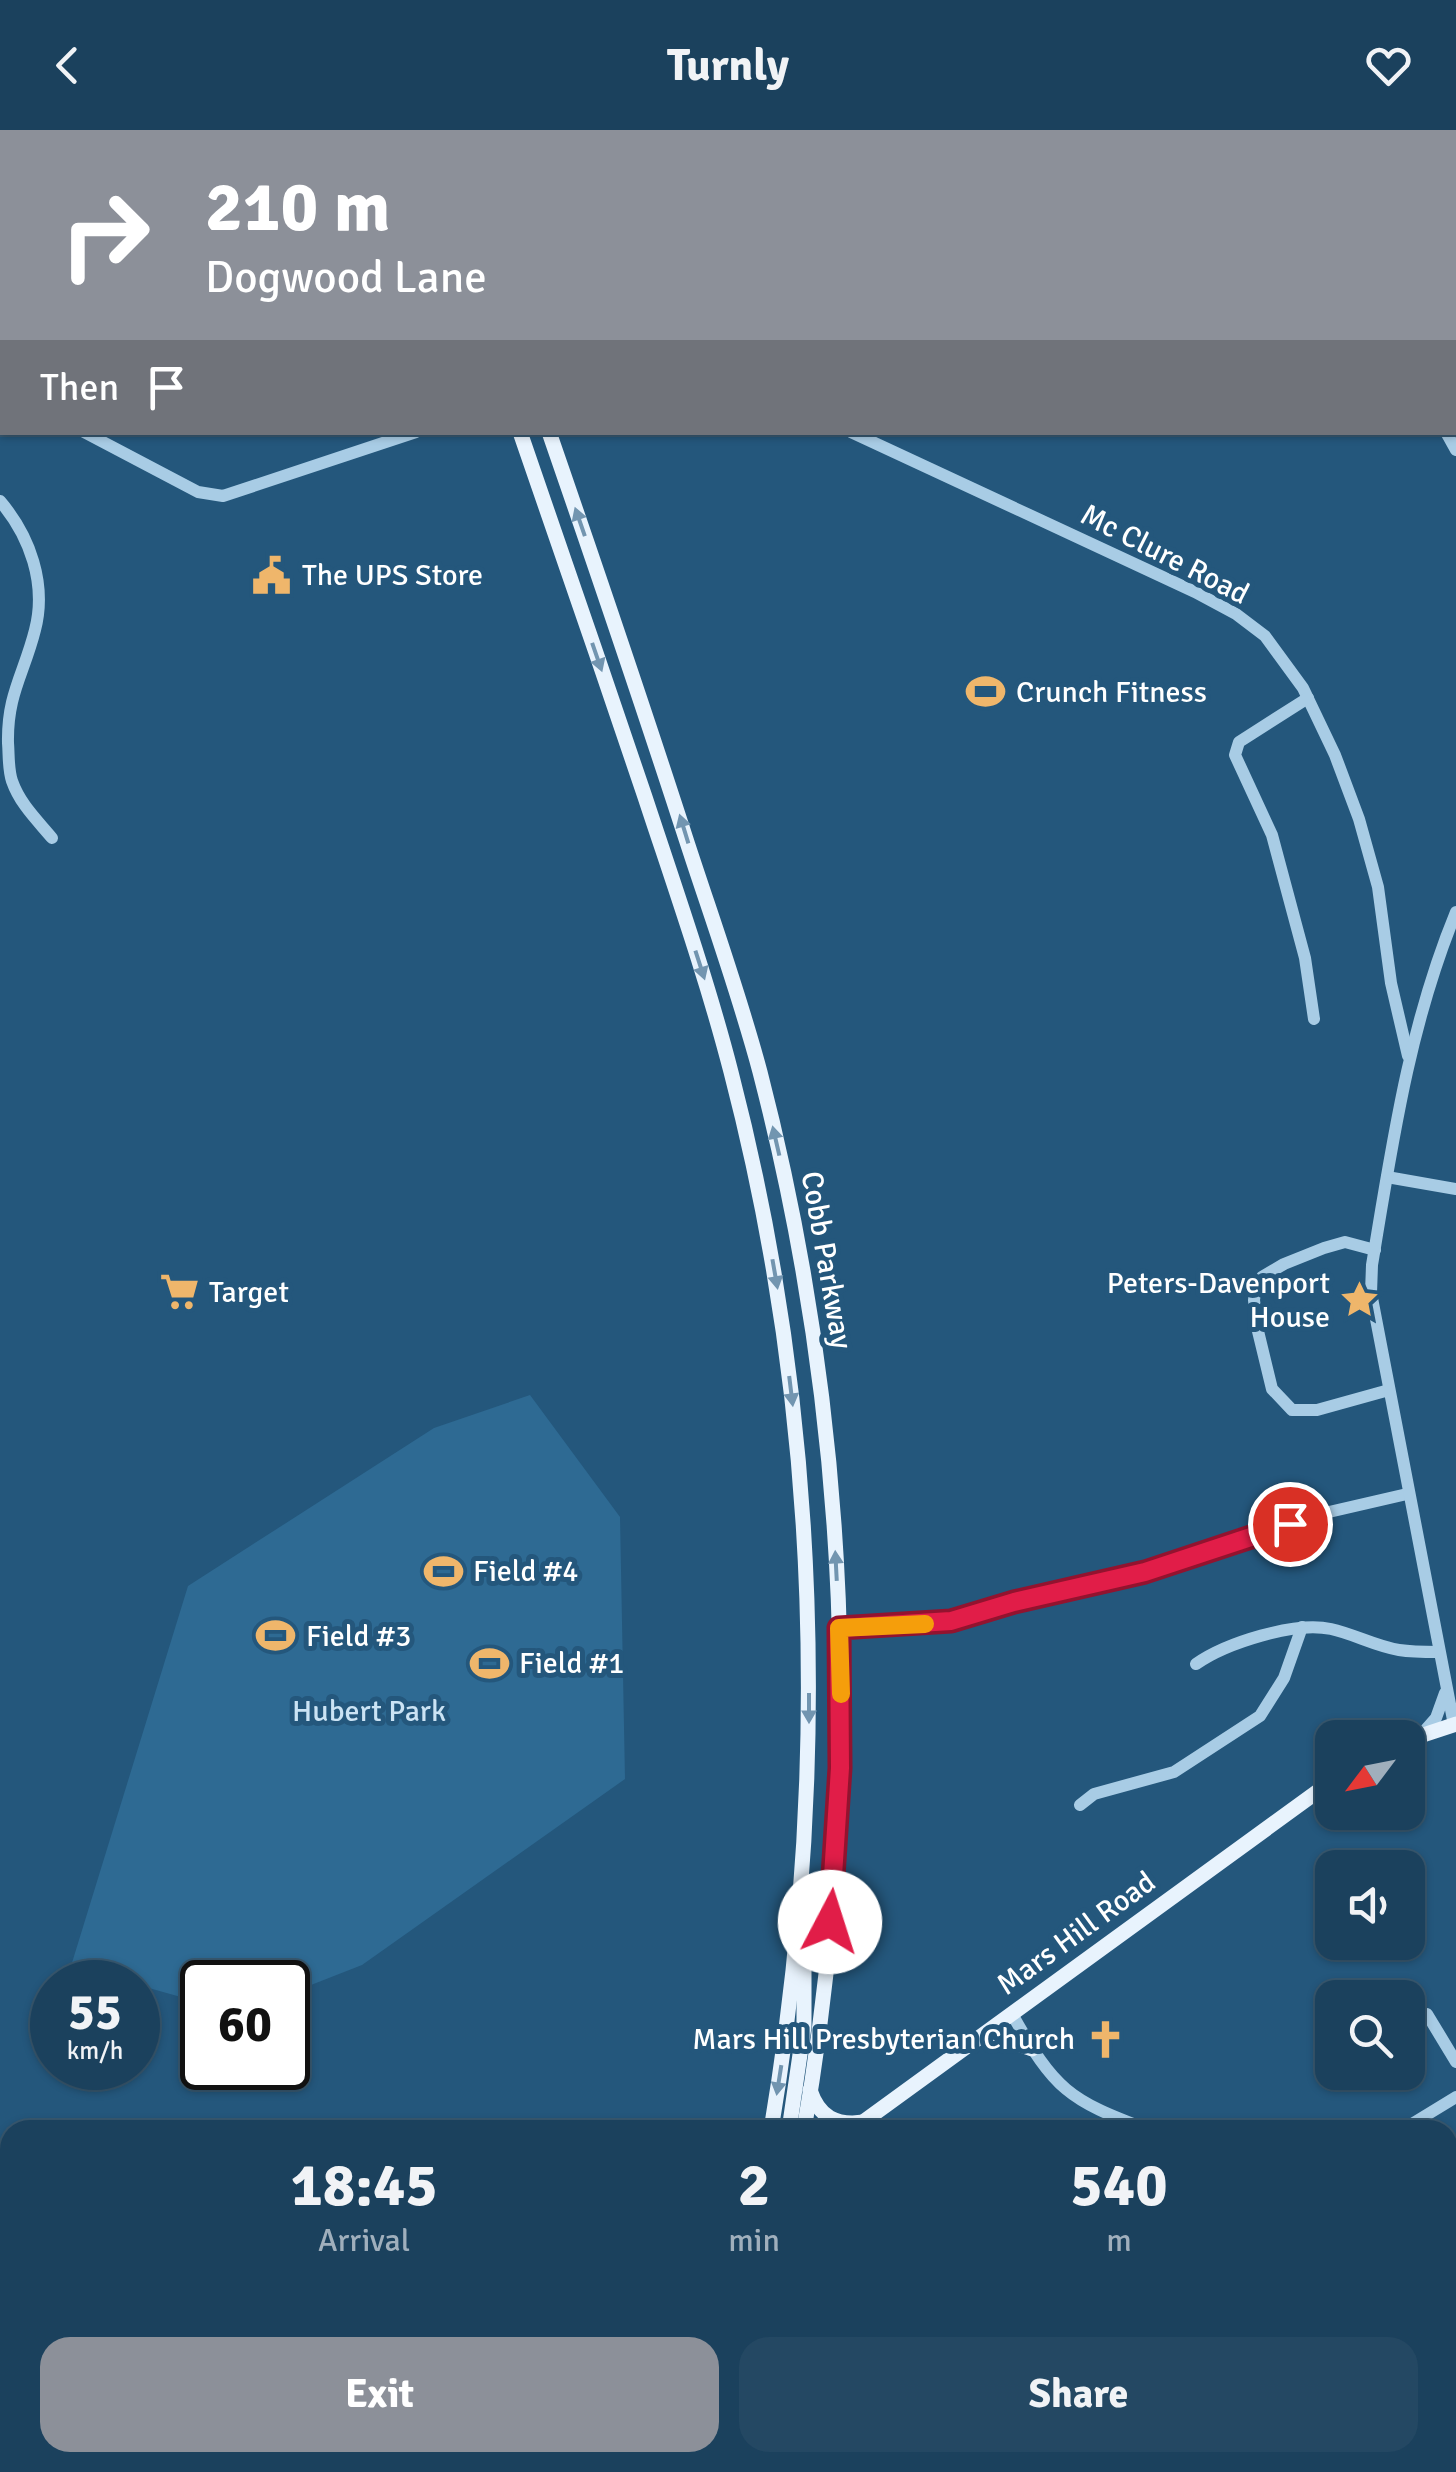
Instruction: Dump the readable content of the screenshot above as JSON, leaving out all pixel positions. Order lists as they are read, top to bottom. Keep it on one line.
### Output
{"streets":{"main road":["Cobb Parkway","Mars Hill Road"],"street":["Mc Clure Road"]},"parks":["Hubert Park"],"places":{"public building":["The UPS Store"],"sports":["Crunch Fitness","Field #4","Field #3","Field #1"],"supermarket":["Target"],"place":["Peters-Davenport House"],"church":["Mars Hill Presbyterian Church"]},"north":"bottom left","page":{"header":"Turnly","turn":["210 m","Dogwood Lane"],"then":"Then","speed":"55 km/h","limit":"60","eta":["18:45","Arrival","2","min","540","m"],"buttons":["Exit","Share"]}}
